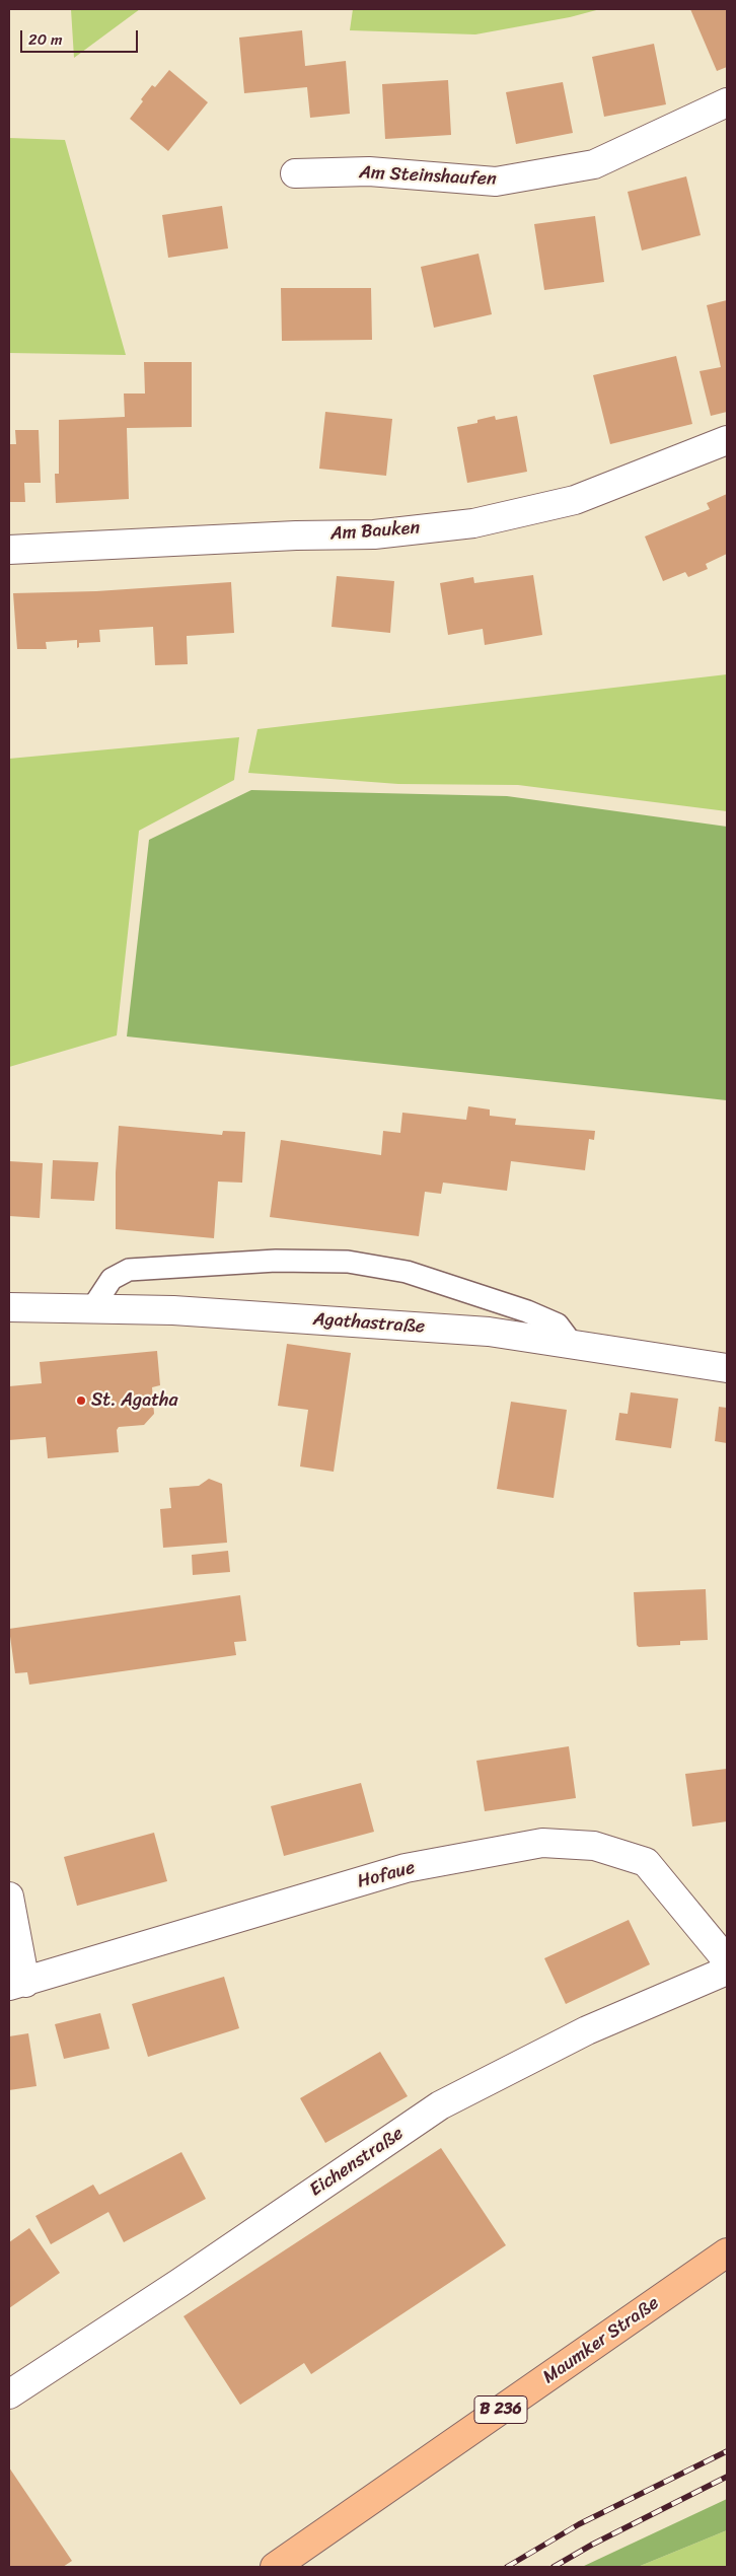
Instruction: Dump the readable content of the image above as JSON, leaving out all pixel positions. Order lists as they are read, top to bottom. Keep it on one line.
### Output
{"streets":{"main road":["Maumker Straße","B 236"],"street":["Am Steinshaufen","Am Bauken","Agathastraße","Hofaue","Eichenstraße"]},"places":["St. Agatha"],"scale_bar":"20 m"}
